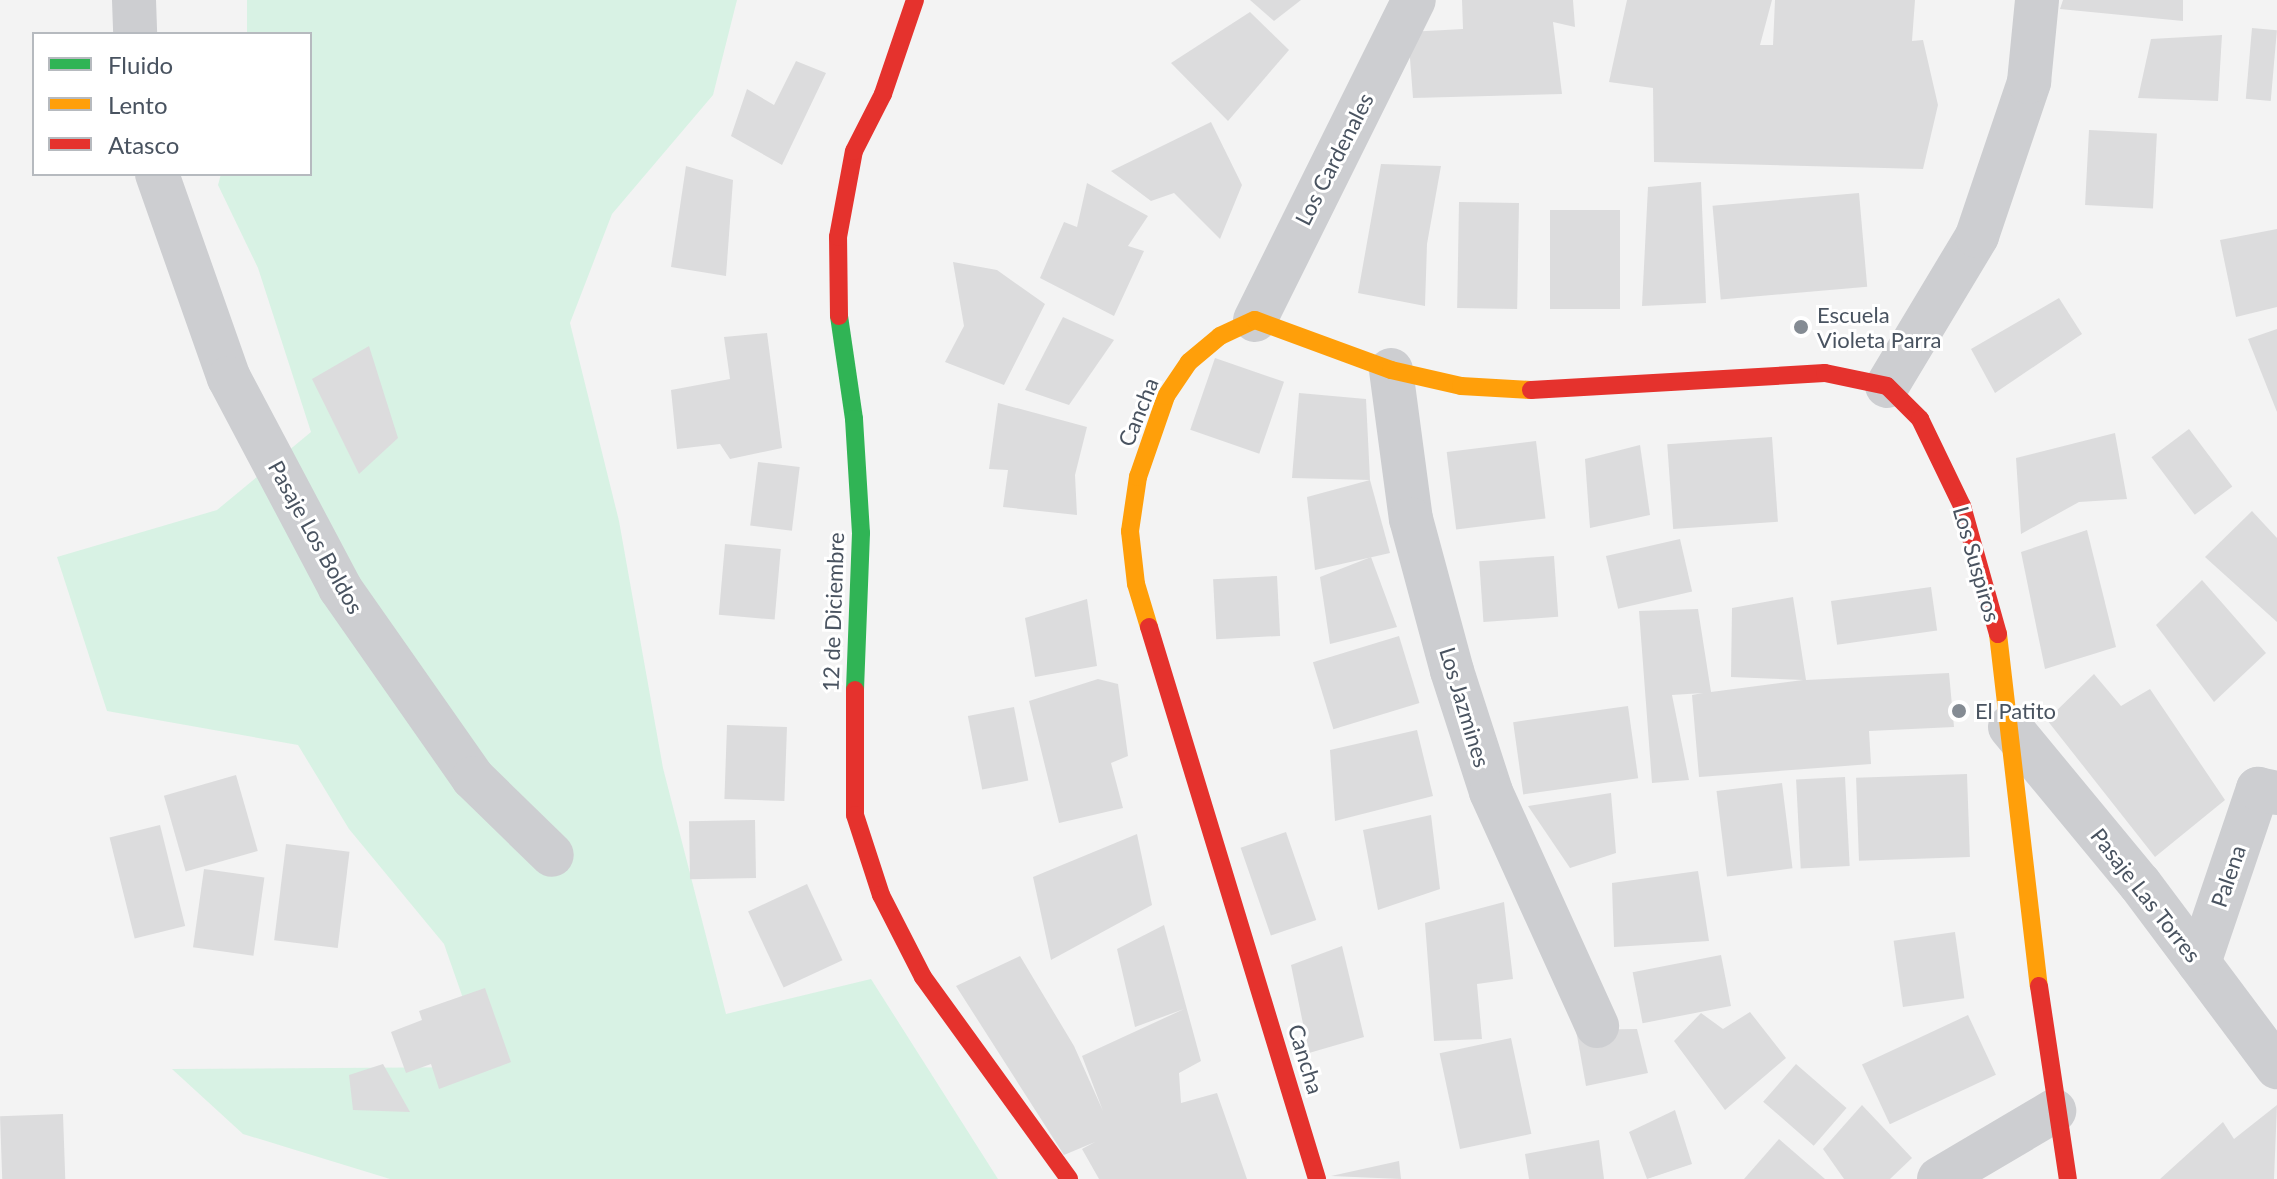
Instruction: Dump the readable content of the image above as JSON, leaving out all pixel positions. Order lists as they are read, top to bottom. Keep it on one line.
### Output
{"streets":{"street":["Los Cardenales","Cancha","Pasaje Los Boldos","Los Suspiros","12 de Diciembre","Los Jazmines","Palena","Pasaje Las Torres"]},"crossings":[["Los Cardenales","Cancha"],["Los Suspiros","Pasaje Las Torres"],["Palena","Pasaje Las Torres"]],"places":["Escuela Violeta Parra","El Patito"],"legend":["Fluido","Lento","Atasco"]}
